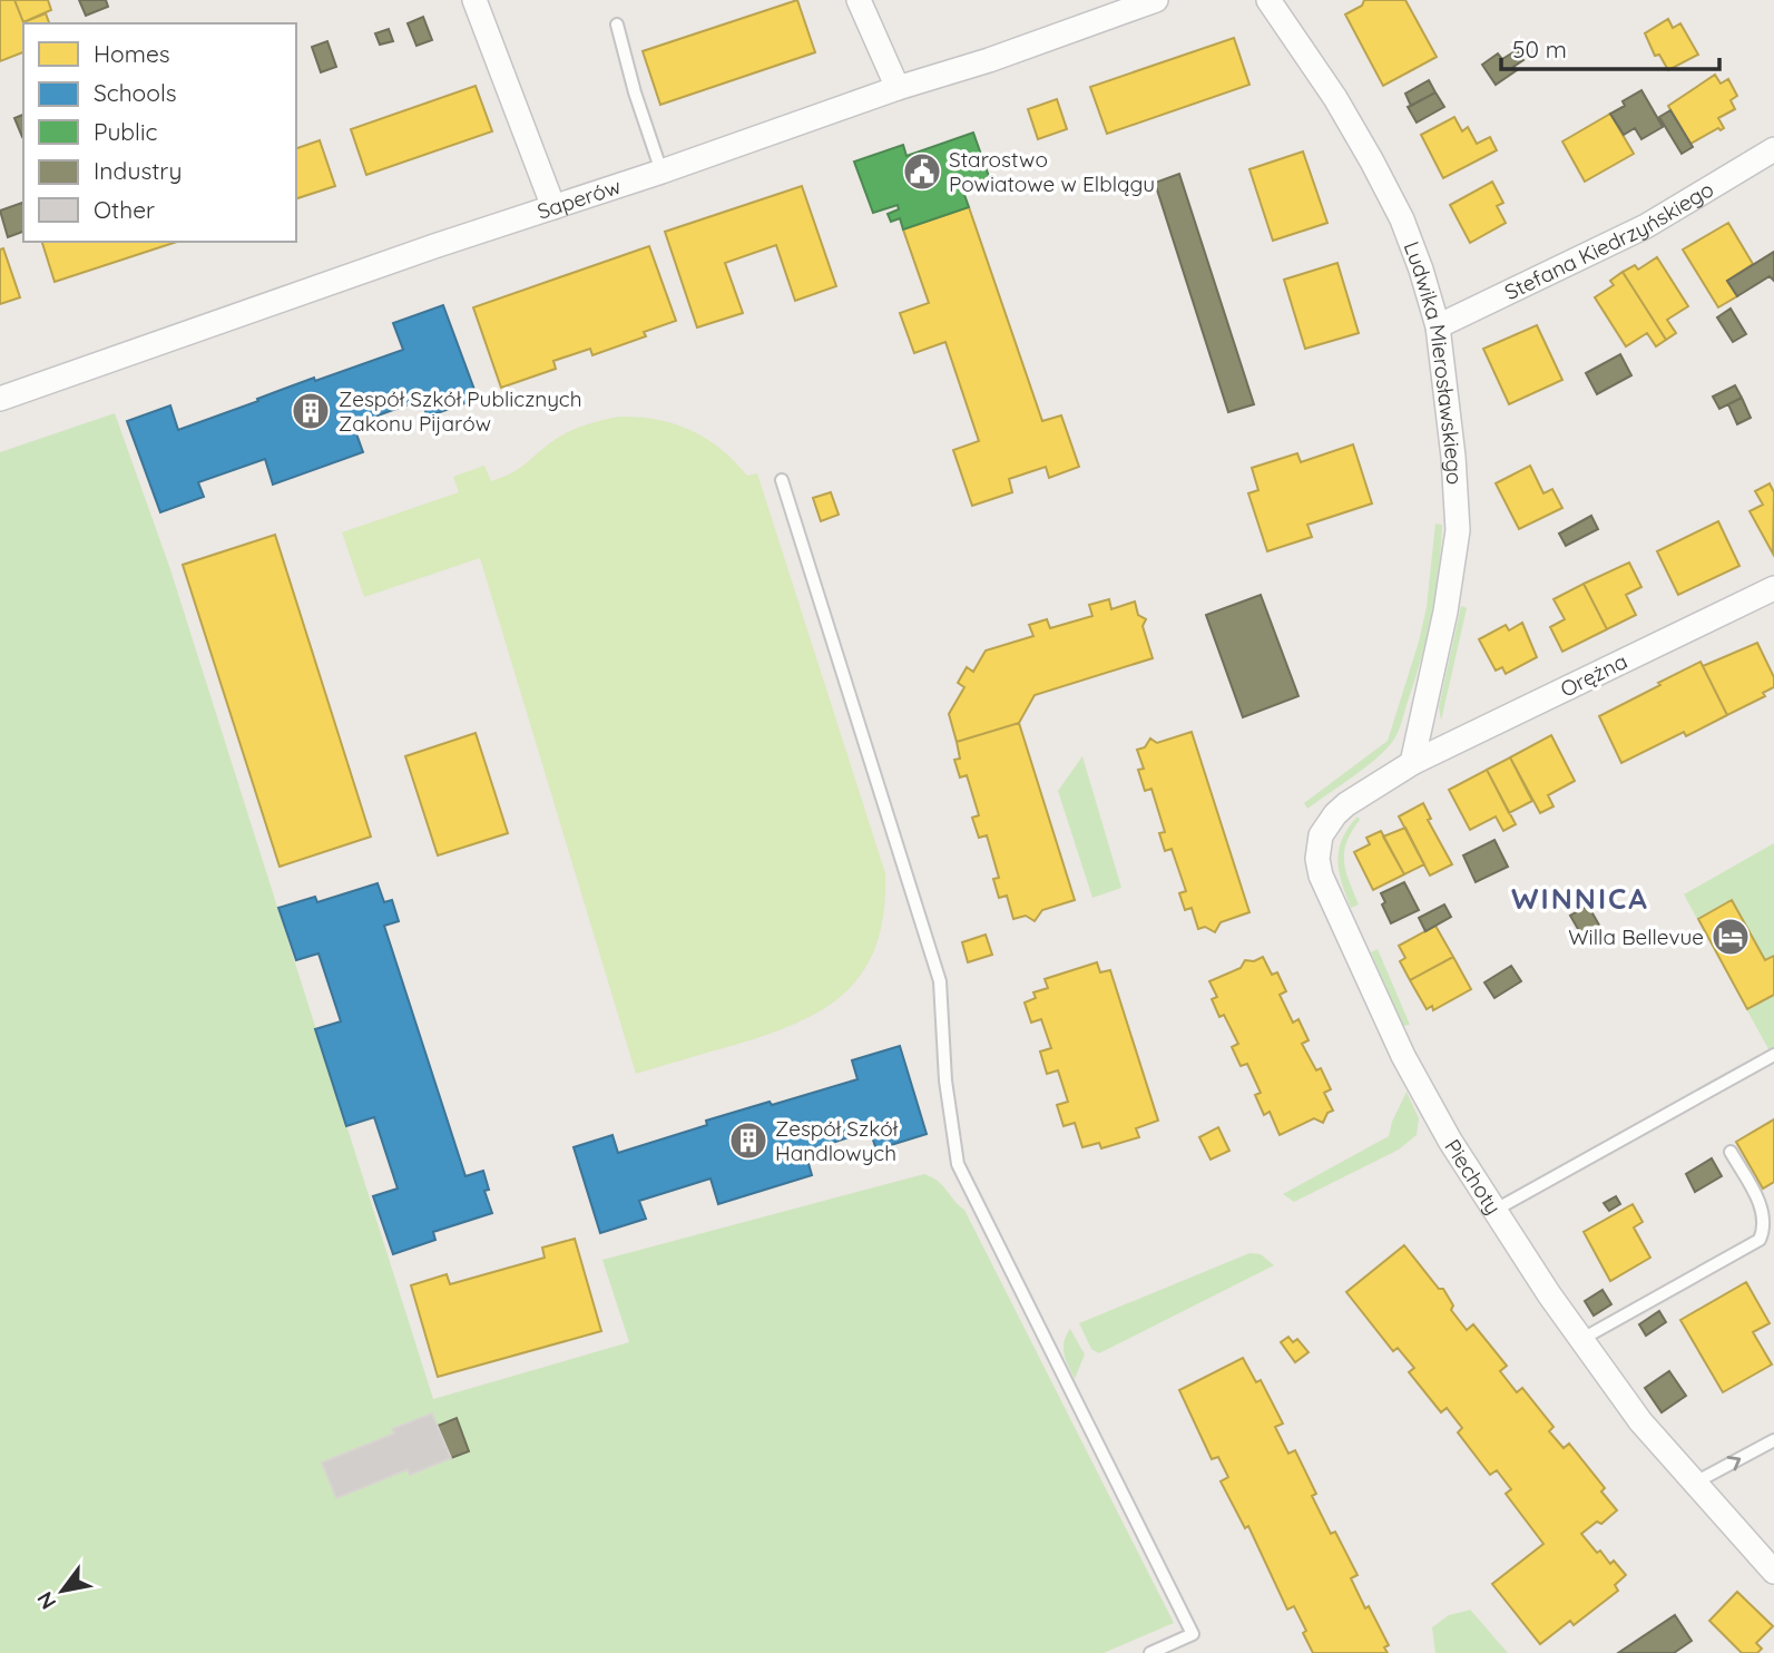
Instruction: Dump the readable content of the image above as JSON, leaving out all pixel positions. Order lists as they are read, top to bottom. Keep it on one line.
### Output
{"streets":{"street":["Saperów","Stefana Kiedrzyńskiego","Ludwika Mierosławskiego","Orężna","Piechoty"]},"crossings":[["Stefana Kiedrzyńskiego","Ludwika Mierosławskiego"],["Ludwika Mierosławskiego","Orężna"],["Ludwika Mierosławskiego","Piechoty"],["Orężna","Piechoty"]],"districts":["WINNICA"],"places":{"public building":["Starostwo Powiatowe w Elblągu"],"building":["Zespół Szkół Publicznych Zakonu Pijarów","Zespół Szkół Handlowych"],"hotel":["Willa Bellevue"]},"legend":["Homes","Schools","Public","Industry","Other"],"scale_bar":"50 m","north":"bottom left"}
